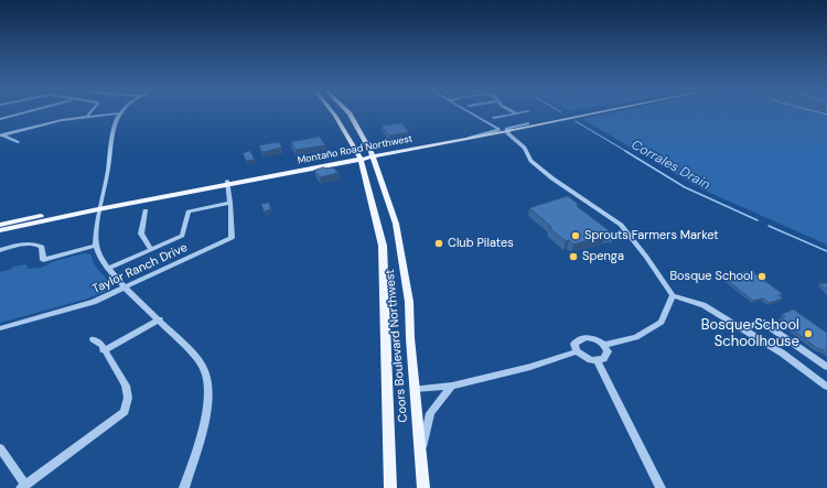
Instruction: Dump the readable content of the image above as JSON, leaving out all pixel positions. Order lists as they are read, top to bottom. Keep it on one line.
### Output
{"streets":{"main road":["Montaño Road Northwest","Coors Boulevard Northwest"],"street":["Taylor Ranch Drive"]},"crossings":[["Montaño Road Northwest","Taylor Ranch Drive"],["Montaño Road Northwest","Coors Boulevard Northwest"]],"water":["Corrales Drain"],"places":["Sprouts Farmers Market","Club Pilates","Spenga","Bosque School","Bosque School Schoolhouse"]}
